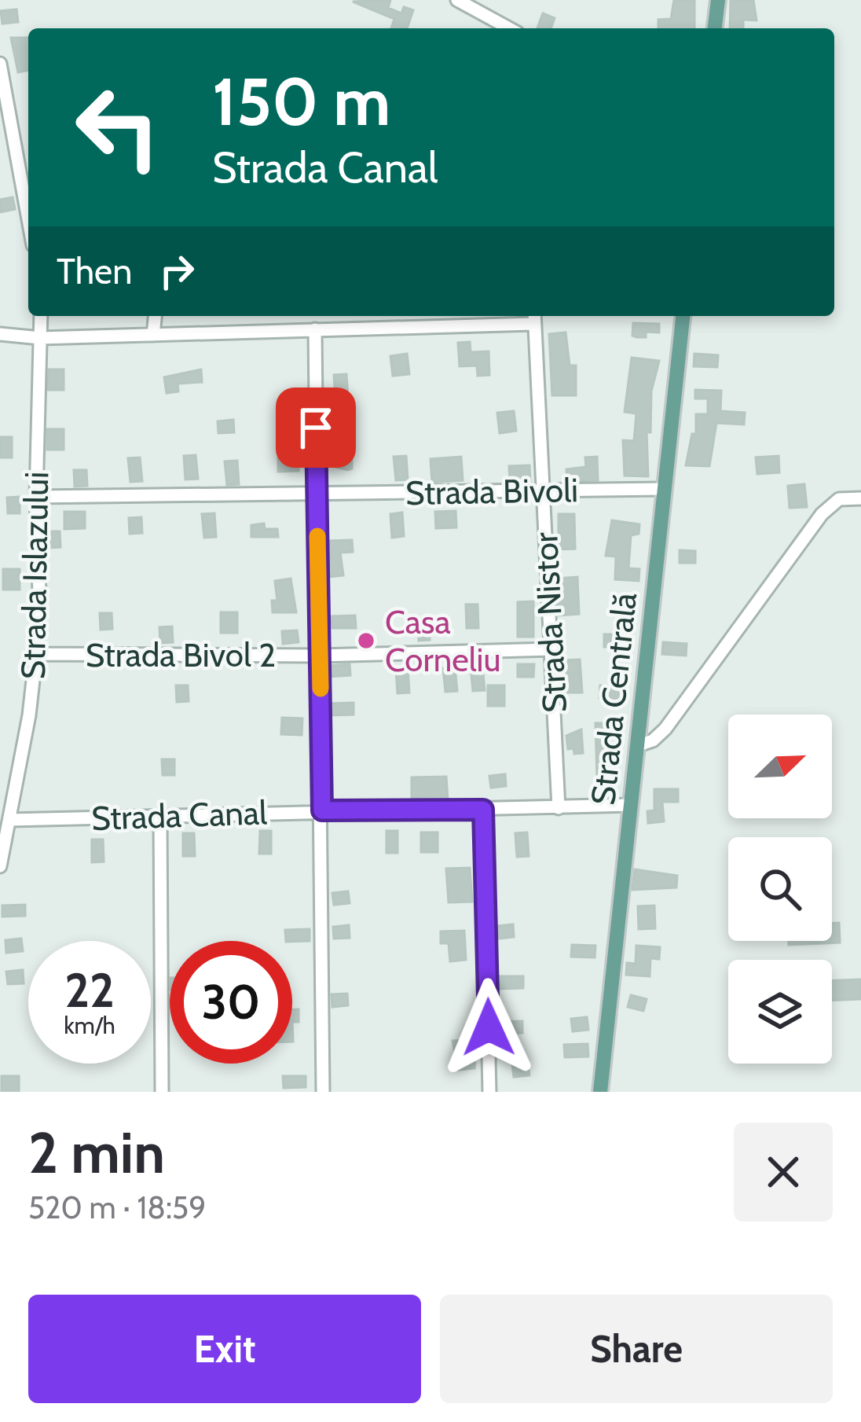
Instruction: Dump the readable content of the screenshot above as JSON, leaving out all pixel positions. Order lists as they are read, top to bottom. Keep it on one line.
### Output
{"streets":{"main road":["Strada Centrală"],"street":["Strada Bivoli","Strada Islazului","Strada Nistor","Strada Bivol 2","Strada Canal"]},"crossings":[["Strada Bivoli","Strada Islazului"],["Strada Bivoli","Strada Nistor"],["Strada Bivoli","Strada Centrală"],["Strada Islazului","Strada Bivol 2"],["Strada Islazului","Strada Canal"],["Strada Nistor","Strada Bivol 2"],["Strada Nistor","Strada Canal"],["Strada Centrală","Strada Canal"]],"places":["Casa Corneliu"],"north":"top right","page":{"turn":["150 m","Strada Canal"],"then":"Then","speed":"22 km/h","limit":"30","heading":["2 min","520 m · 18:59"],"buttons":["Exit","Share"]}}
